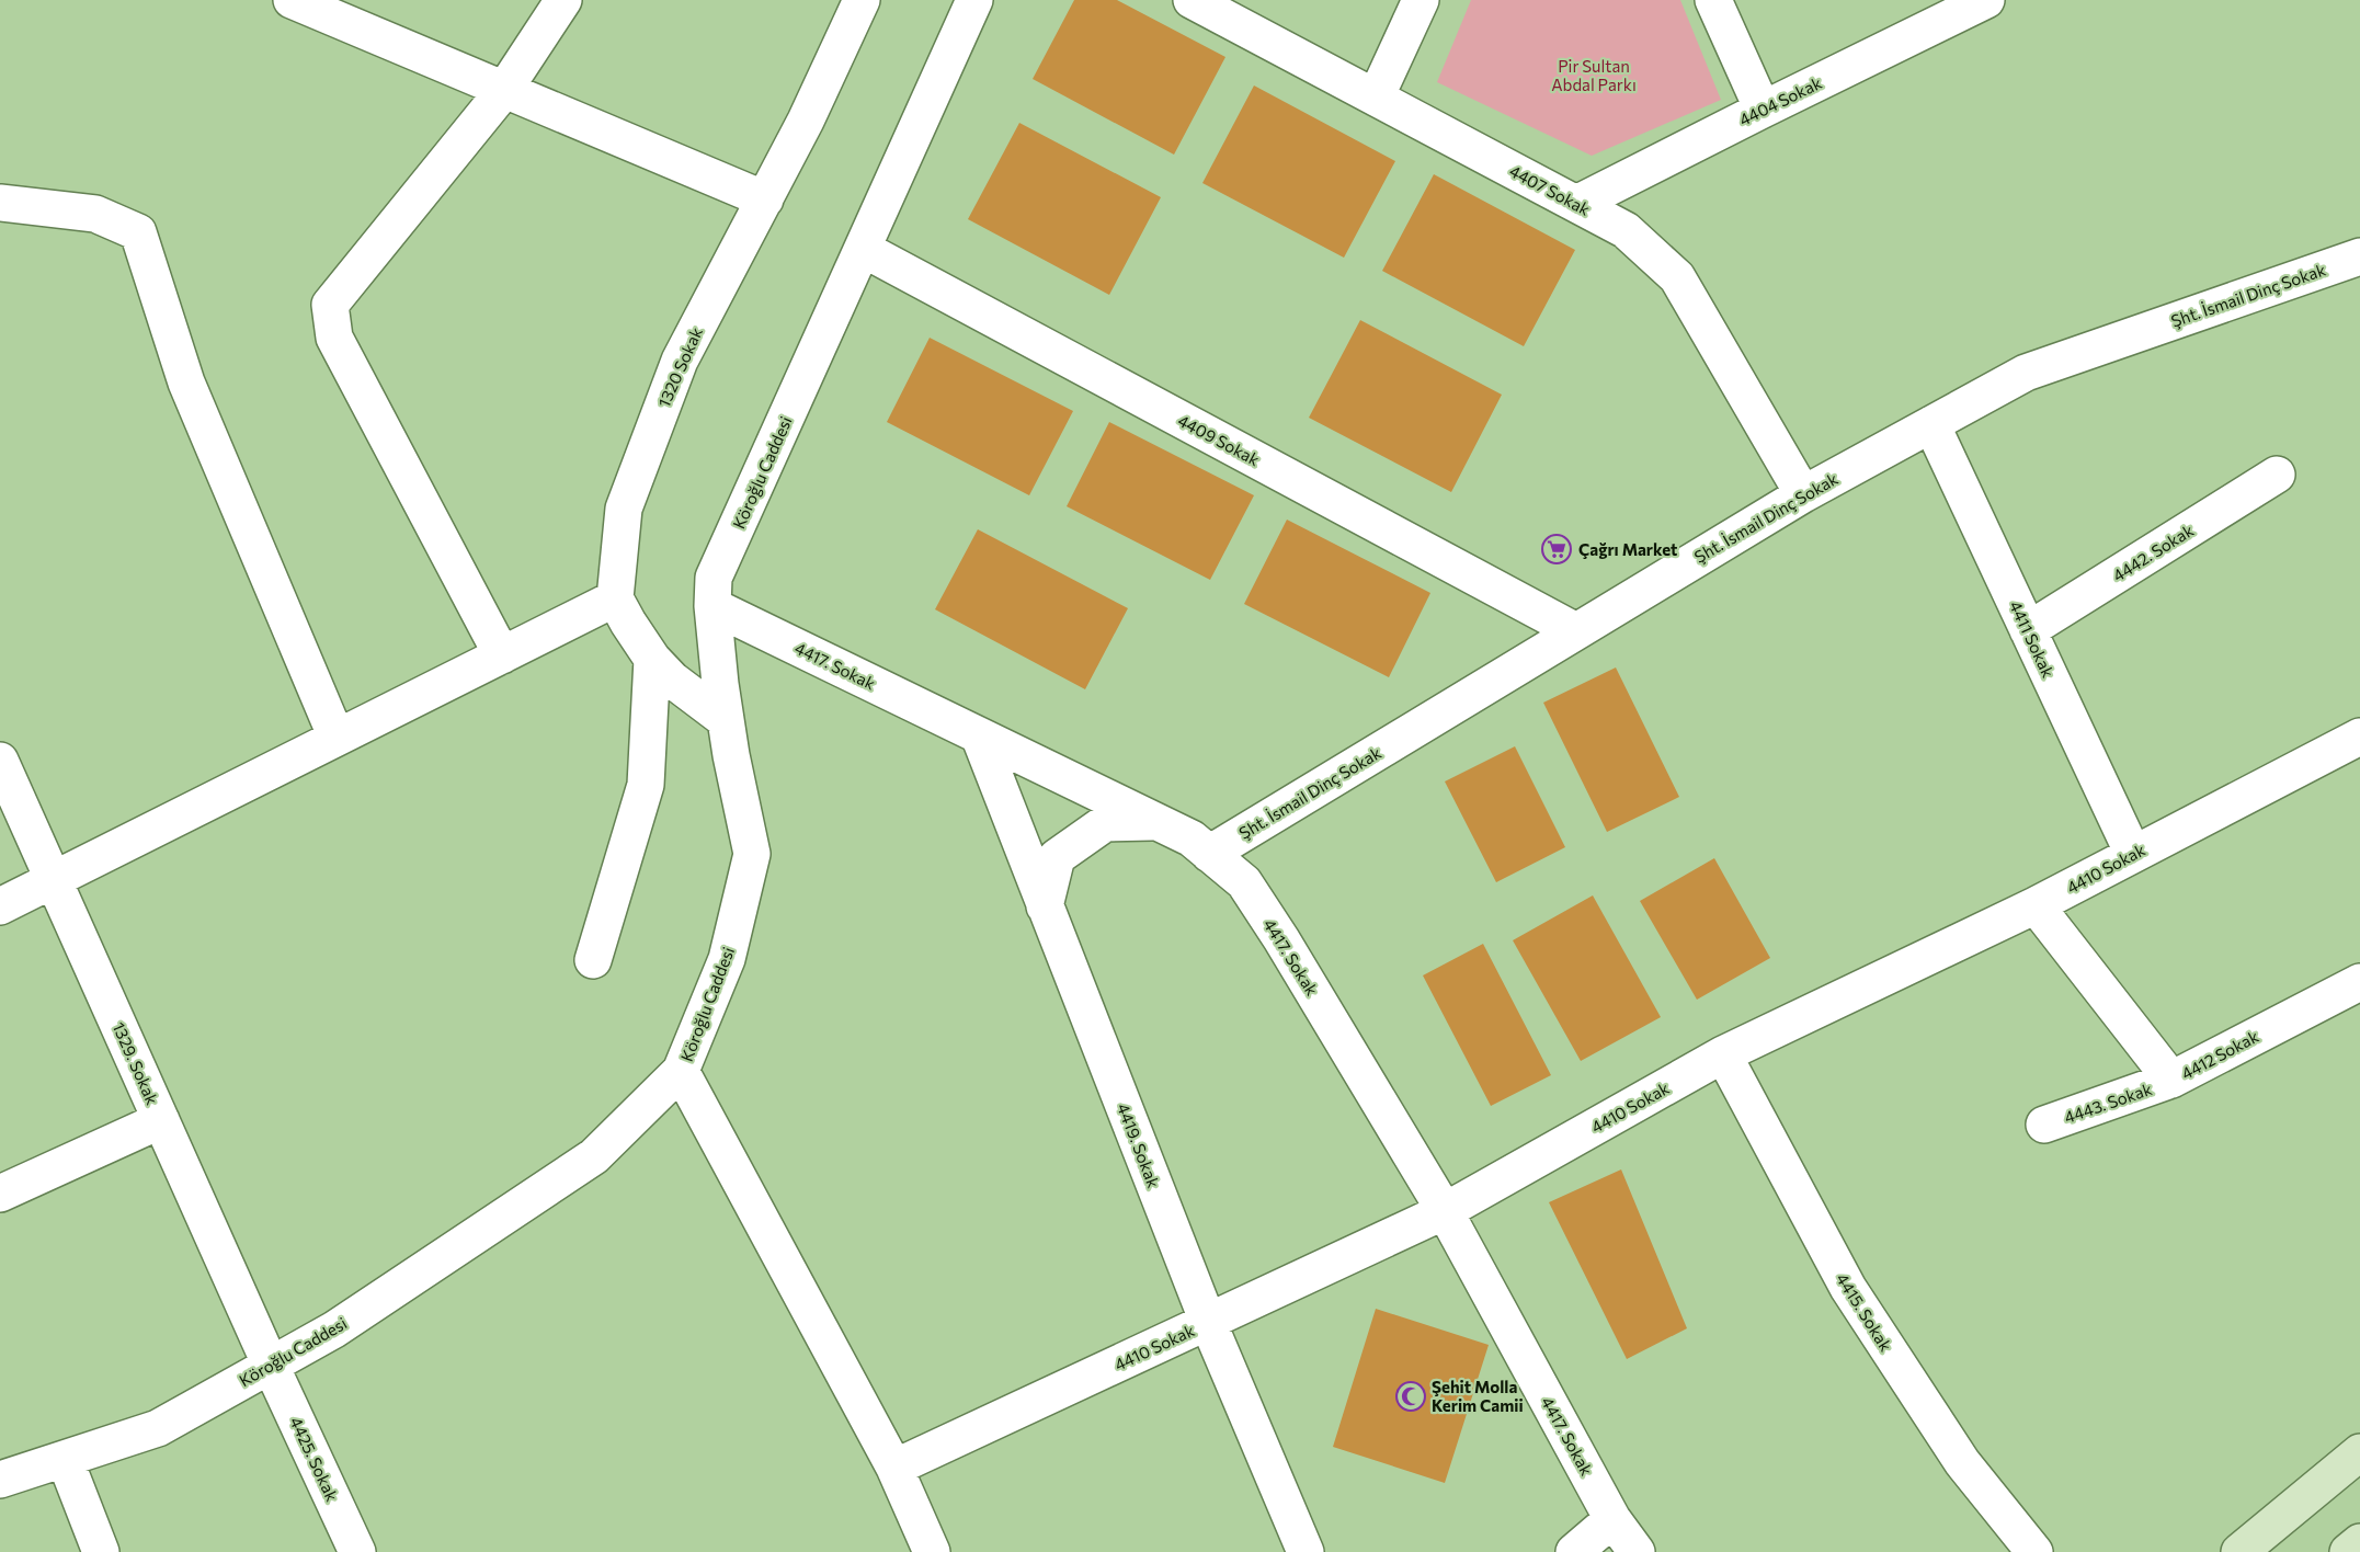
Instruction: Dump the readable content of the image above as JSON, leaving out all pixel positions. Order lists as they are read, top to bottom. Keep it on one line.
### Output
{"streets":{"street":["4404 Sokak","4407 Sokak","Şht. İsmail Dinç Sokak","1320 Sokak","4409 Sokak","Köroğlu Caddesi","4442. Sokak","4411 Sokak","4417. Sokak","4410 Sokak","4412 Sokak","1329. Sokak","4443. Sokak","4419. Sokak","4415. Sokak","4425. Sokak"]},"crossings":[["4404 Sokak","4407 Sokak"],["4407 Sokak","Şht. İsmail Dinç Sokak"],["Şht. İsmail Dinç Sokak","4409 Sokak"],["Şht. İsmail Dinç Sokak","4411 Sokak"],["Şht. İsmail Dinç Sokak","4417. Sokak"],["4409 Sokak","Köroğlu Caddesi"],["Köroğlu Caddesi","4417. Sokak"],["Köroğlu Caddesi","1329. Sokak"],["Köroğlu Caddesi","4425. Sokak"],["4442. Sokak","4411 Sokak"],["4411 Sokak","4410 Sokak"],["4417. Sokak","4410 Sokak"],["4417. Sokak","4419. Sokak"],["4410 Sokak","4412 Sokak"],["4410 Sokak","4419. Sokak"],["4410 Sokak","4415. Sokak"],["4412 Sokak","4443. Sokak"],["1329. Sokak","4425. Sokak"]],"parks":["Pir Sultan Abdal Parkı"],"places":{"supermarket":["Çağrı Market"],"mosque":["Şehit Molla Kerim Camii"]}}
